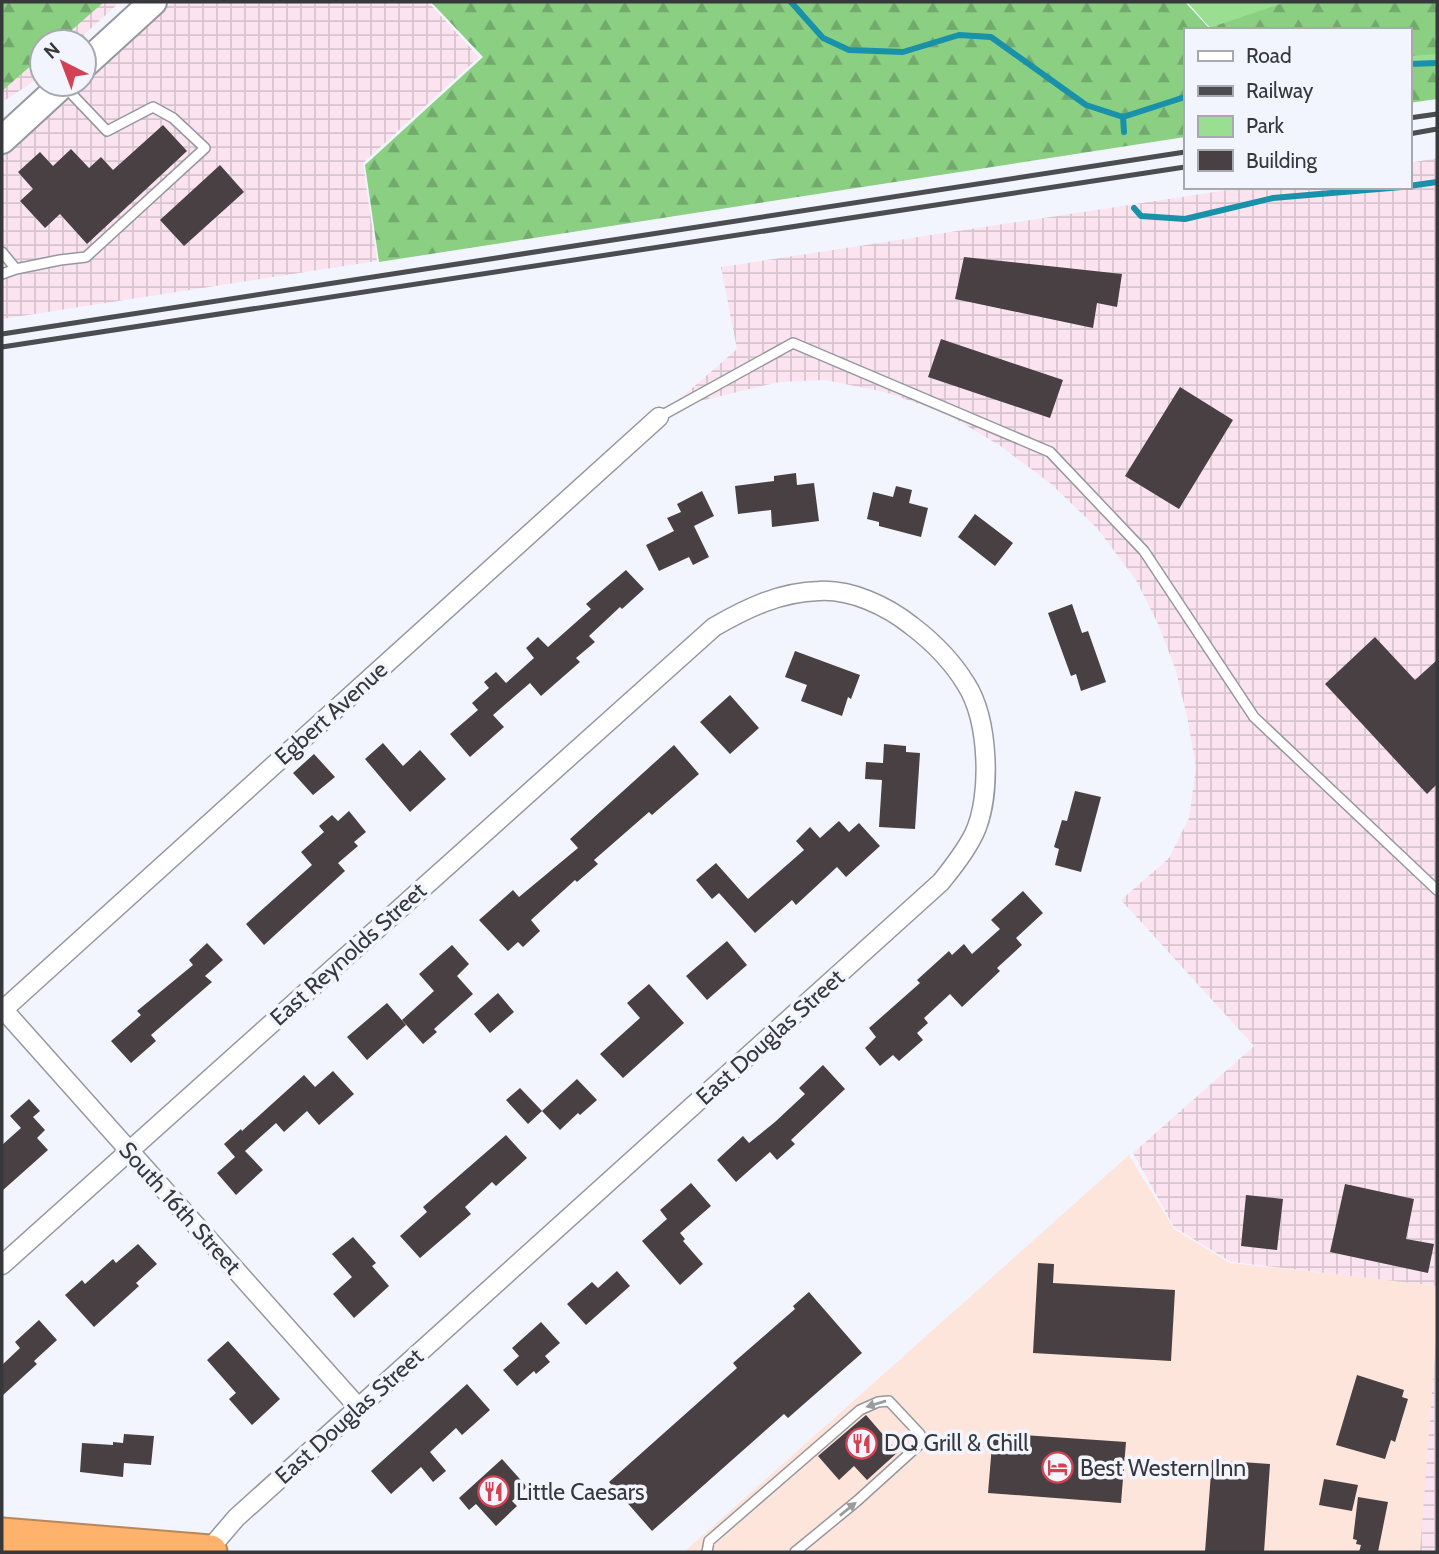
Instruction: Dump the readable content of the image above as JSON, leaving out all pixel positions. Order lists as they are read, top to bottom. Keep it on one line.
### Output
{"streets":{"street":["Egbert Avenue","East Reynolds Street","East Douglas Street","South 16th Street"]},"crossings":[["Egbert Avenue","South 16th Street"],["East Reynolds Street","East Douglas Street"],["East Reynolds Street","South 16th Street"],["East Douglas Street","South 16th Street"]],"places":{"restaurant":["DQ Grill & Chill","Little Caesars"],"hotel":["Best Western Inn"]},"legend":["Road","Railway","Park","Building"],"north":"top left"}
